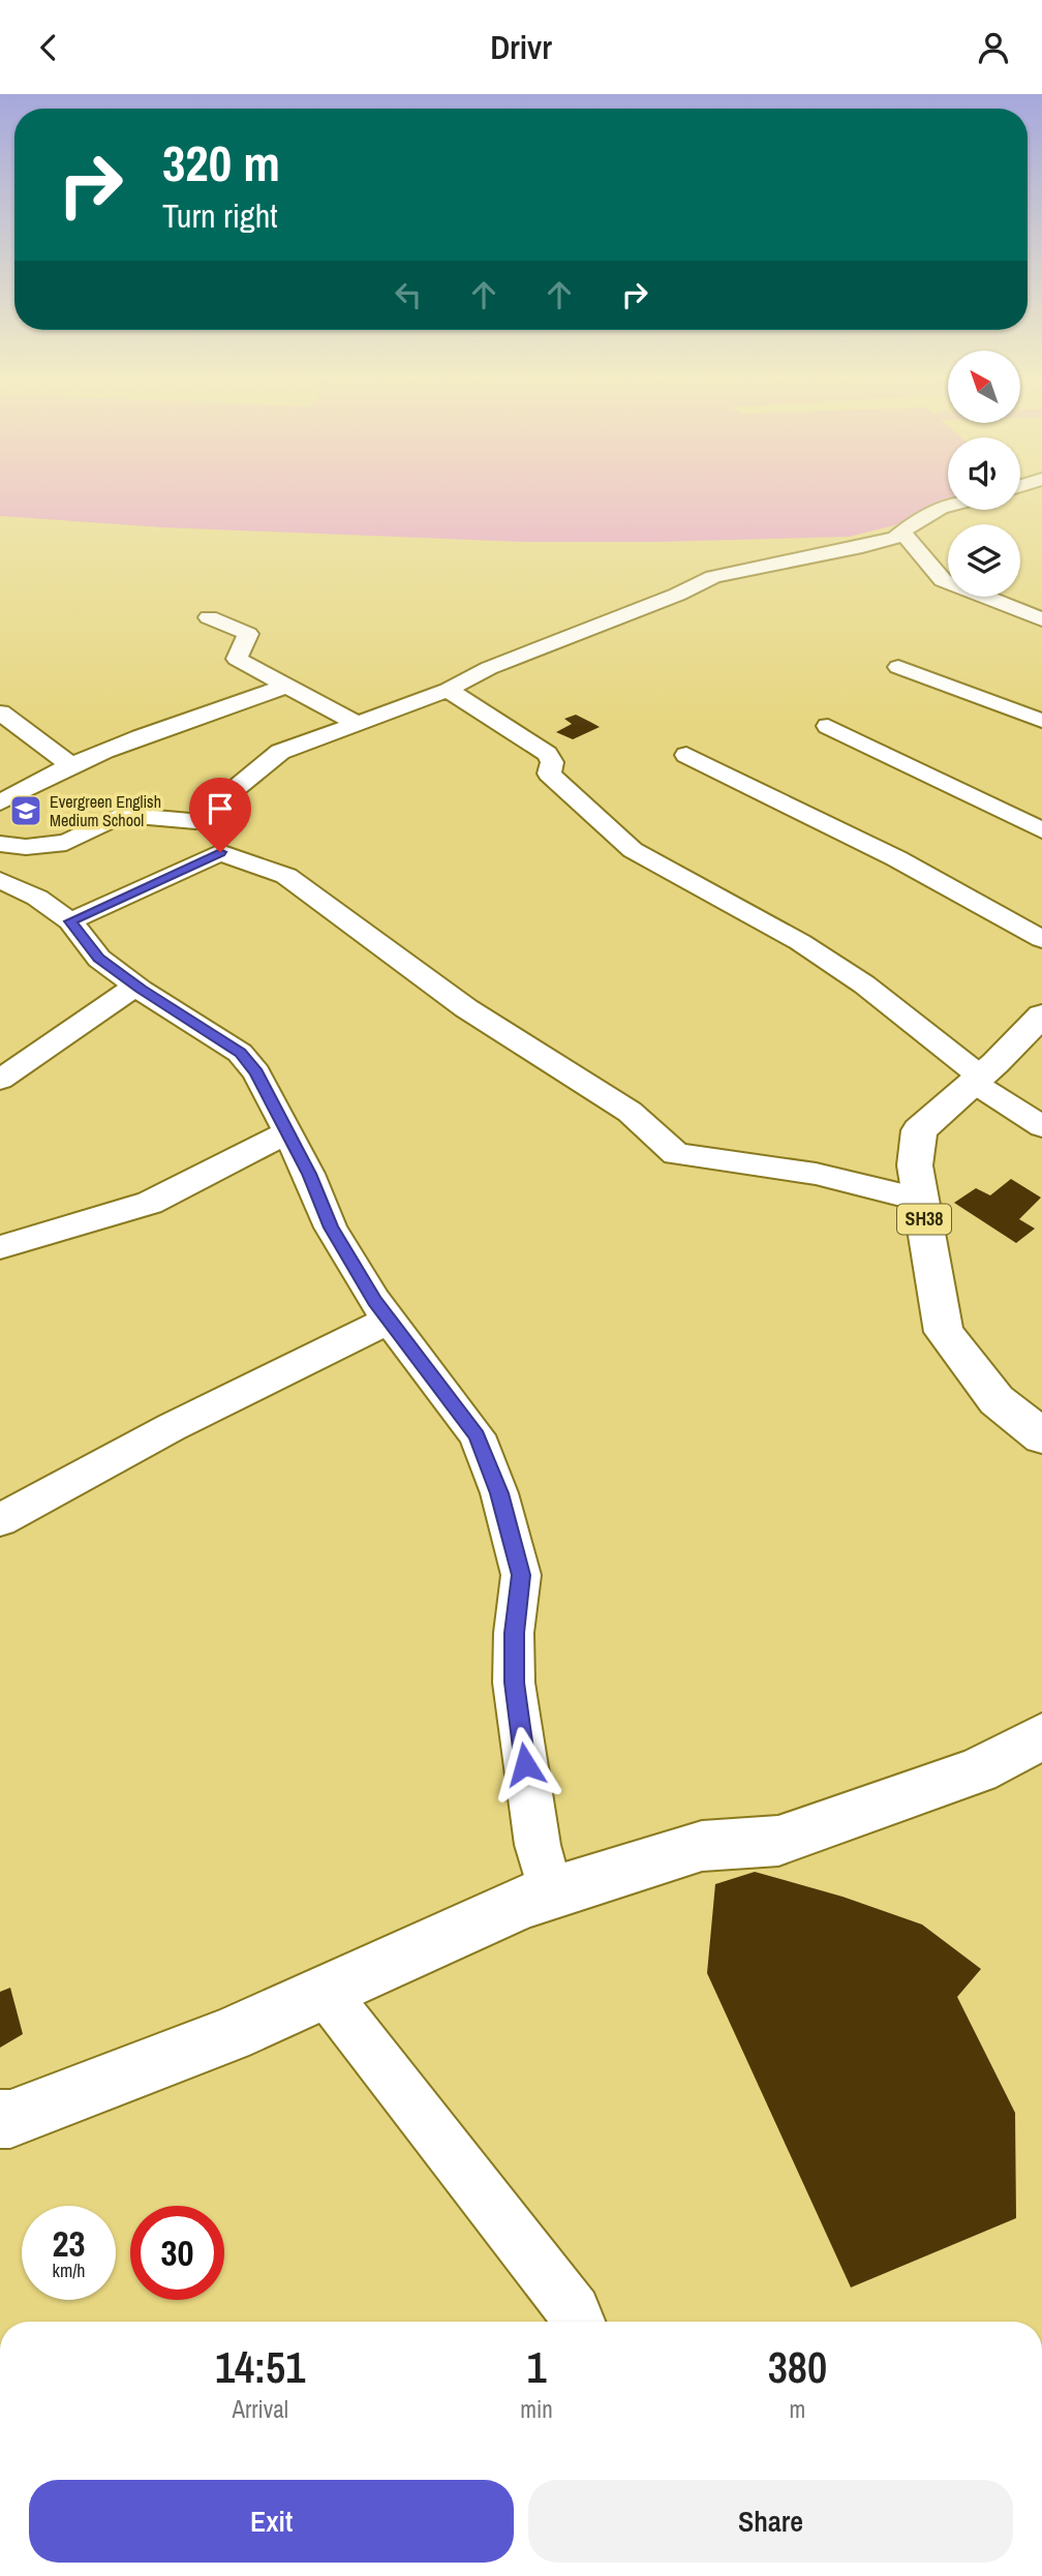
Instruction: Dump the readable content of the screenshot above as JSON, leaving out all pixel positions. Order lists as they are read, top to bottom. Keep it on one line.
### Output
{"streets":{"street":["SH38"]},"places":{"school or university":["Evergreen English Medium School"]},"north":"top left","page":{"header":"Drivr","turn":["320 m","Turn right"],"speed":"23 km/h","limit":"30","eta":["14:51","Arrival","1","min","380","m"],"buttons":["Exit","Share"]}}
